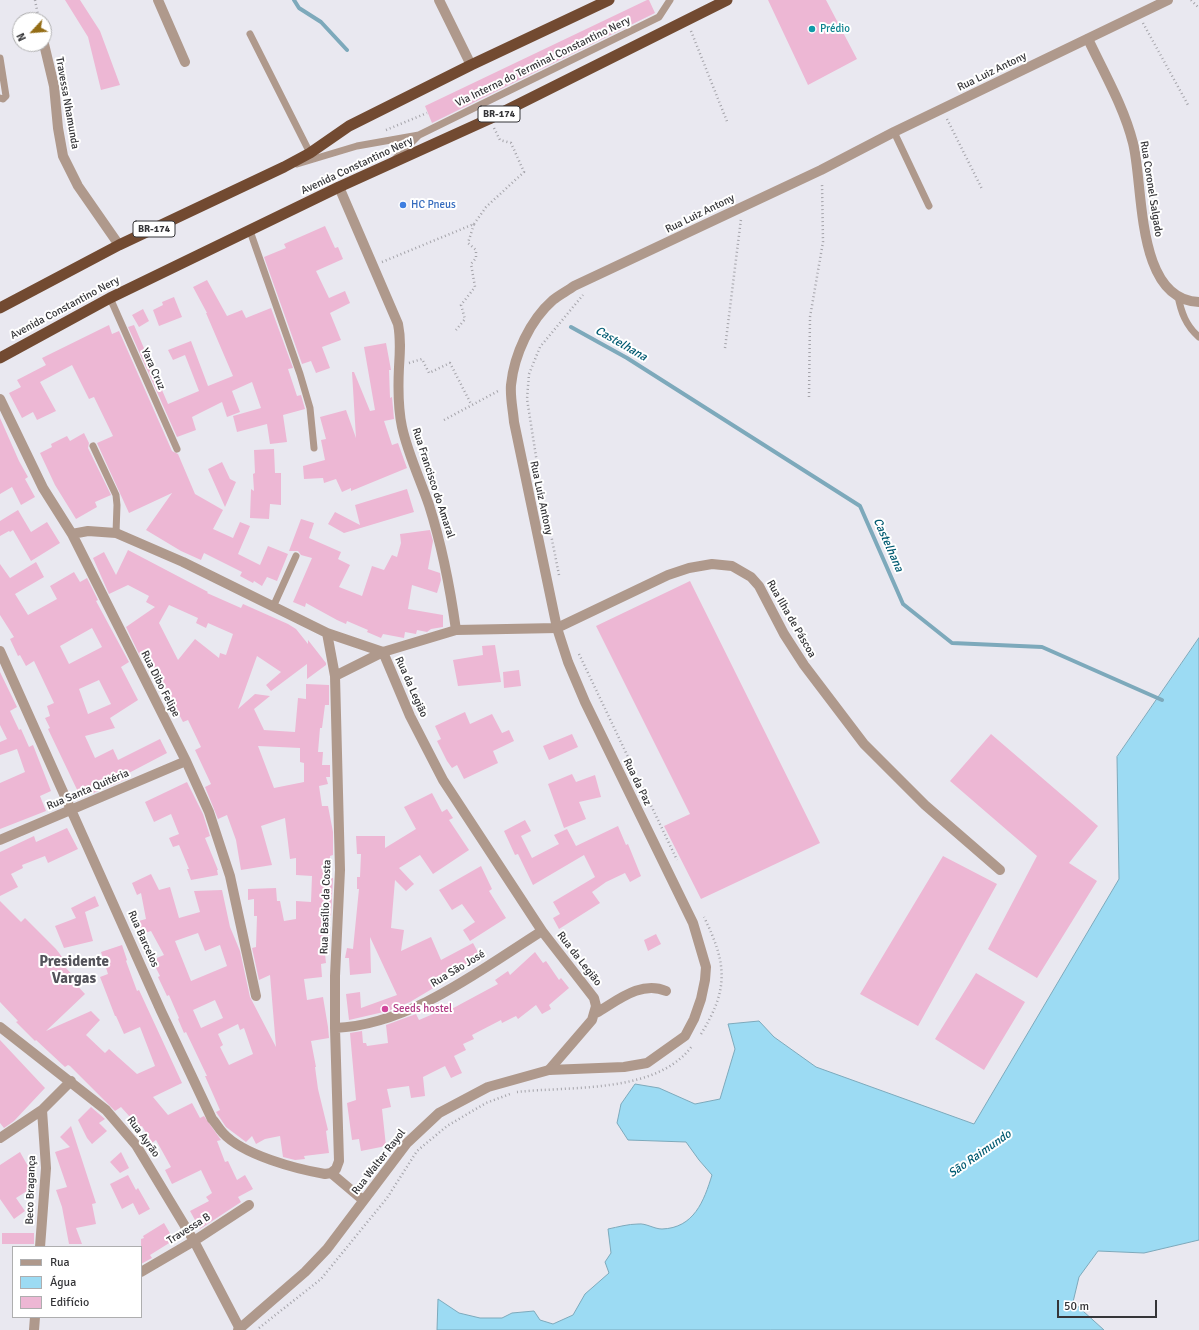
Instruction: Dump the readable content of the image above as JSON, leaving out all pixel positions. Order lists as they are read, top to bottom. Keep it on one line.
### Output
{"streets":{"highway":["BR-174","Avenida Constantino Nery"],"street":["Rua Luiz Antony","Travessa Nhamunda","Rua Coronel Salgado","Rua Francisco do Amaral","Rua Ilha de Páscoa","Rua Dibo Felipe","Rua da Legião","Rua da Paz","Rua Santa Quitéria","Rua Basílio da Costa","Rua Barcelos","Rua São José","Rua Ayrão","Rua Walter Rayol","Beco Bragança","Travessa B"],"lane":["Via Interna do Terminal Constantino Nery","Yara Cruz"]},"crossings":[["Rua Luiz Antony","Rua Coronel Salgado"],["Rua Luiz Antony","Rua Ilha de Páscoa"],["Rua Luiz Antony","Rua da Paz"],["Travessa Nhamunda","BR-174"],["Avenida Constantino Nery","Yara Cruz"],["Avenida Constantino Nery","Rua Francisco do Amaral"],["Rua Francisco do Amaral","Rua Ilha de Páscoa"],["Rua Ilha de Páscoa","Rua da Legião"],["Rua Ilha de Páscoa","Rua da Paz"],["Rua Ilha de Páscoa","Rua Basílio da Costa"],["Rua Dibo Felipe","Rua da Legião"],["Rua Dibo Felipe","Rua Santa Quitéria"],["Rua da Legião","Rua Basílio da Costa"],["Rua da Legião","Rua São José"],["Rua da Paz","Rua Walter Rayol"],["Rua Santa Quitéria","Rua Barcelos"],["Rua Basílio da Costa","Rua Barcelos"],["Rua Basílio da Costa","Rua São José"],["Rua Ayrão","Rua Walter Rayol"],["Rua Ayrão","Travessa B"]],"districts":["Presidente Vargas"],"water":["Castelhana","São Raimundo"],"places":["Prédio","HC Pneus","Seeds hostel"],"legend":["Rua","Água","Edifício"],"scale_bar":"50 m","north":"bottom left"}
